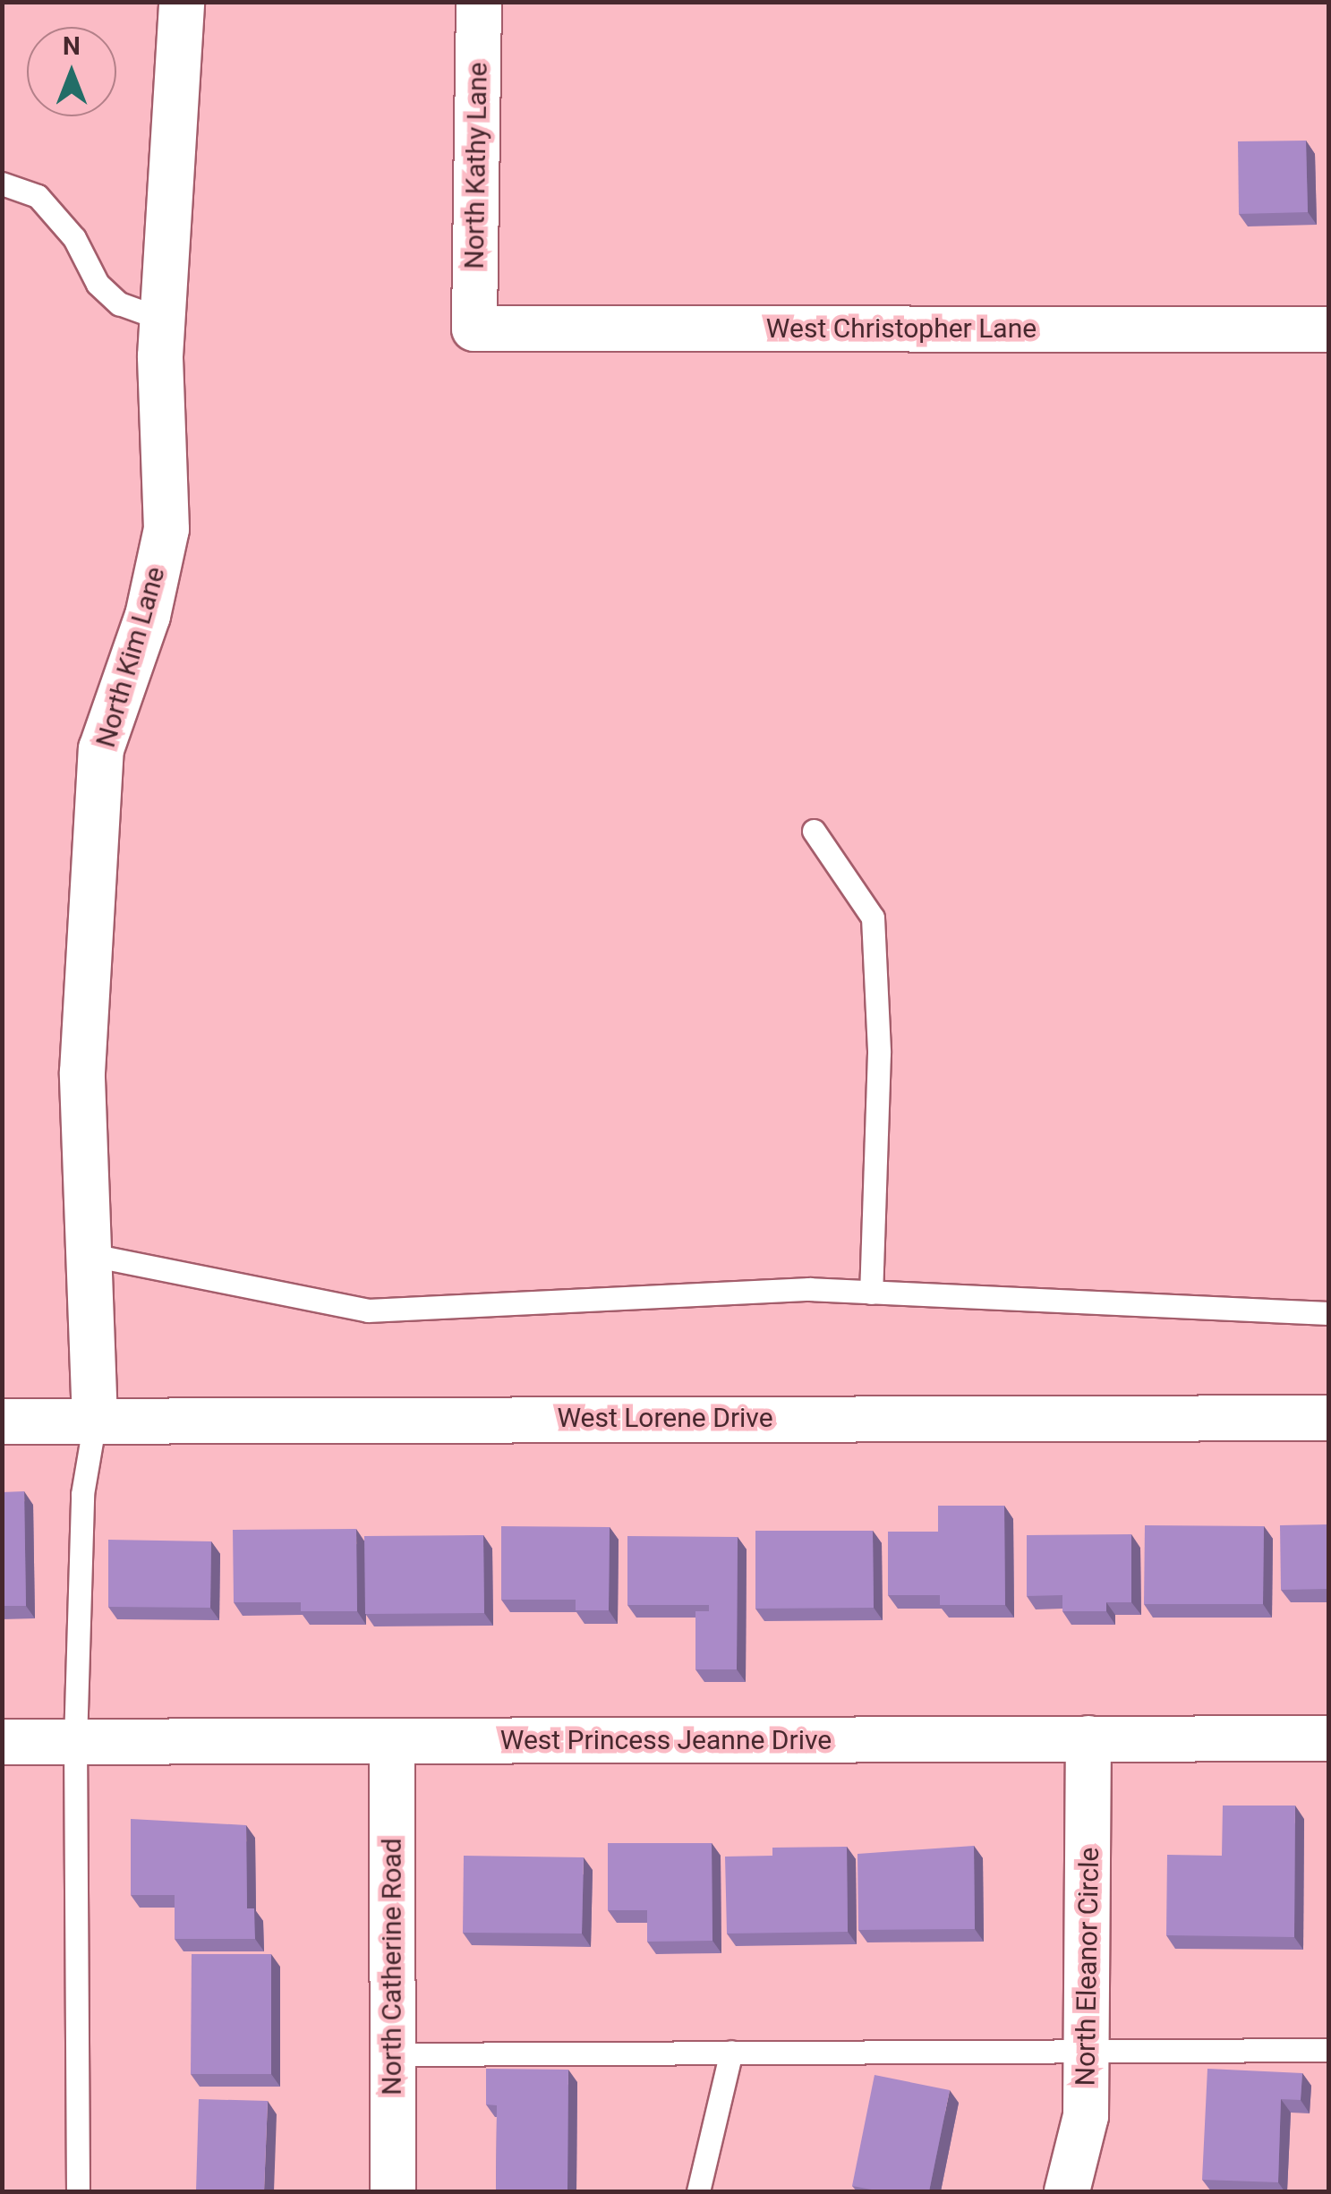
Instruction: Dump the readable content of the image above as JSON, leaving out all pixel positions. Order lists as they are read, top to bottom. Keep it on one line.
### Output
{"streets":{"street":["North Kathy Lane","West Christopher Lane","North Kim Lane","West Lorene Drive","West Princess Jeanne Drive","North Catherine Road","North Eleanor Circle"]},"crossings":[["North Kathy Lane","West Christopher Lane"],["North Kim Lane","West Lorene Drive"],["West Princess Jeanne Drive","North Catherine Road"],["West Princess Jeanne Drive","North Eleanor Circle"]],"north":"top"}
